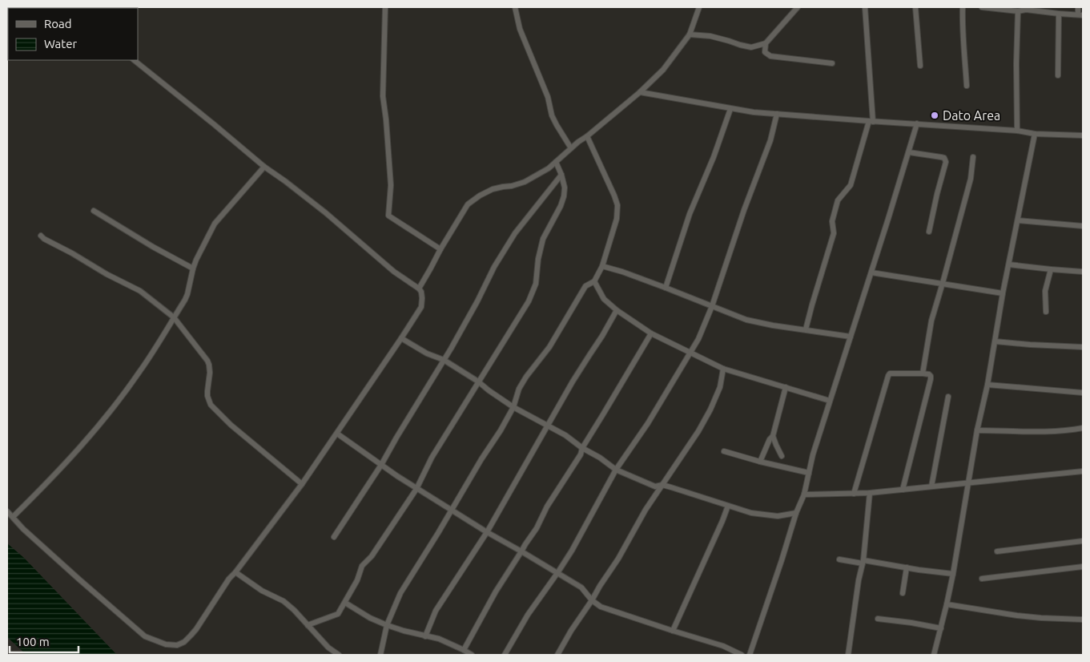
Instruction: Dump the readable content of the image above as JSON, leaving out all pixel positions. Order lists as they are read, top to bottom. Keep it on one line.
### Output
{"places":["Dato Area"],"legend":["Road","Water"],"scale_bar":"100 m"}
